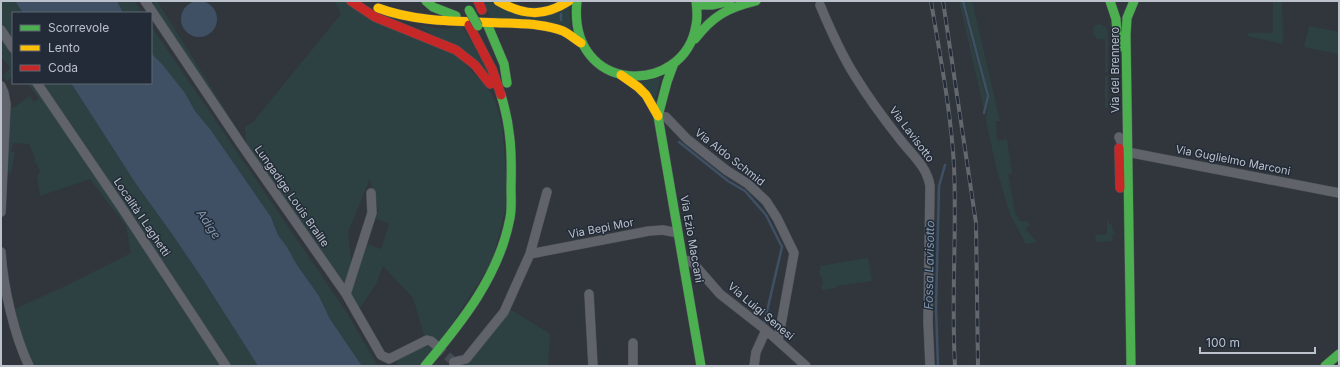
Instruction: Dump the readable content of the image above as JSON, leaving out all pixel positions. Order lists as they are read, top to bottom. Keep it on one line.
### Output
{"streets":{"main road":["Via del Brennero","Via Ezio Maccani"],"street":["Via Lavisotto","Via Aldo Schmid","Via Guglielmo Marconi","Lungadige Louis Braille","Località I Laghetti","Via Bepi Mor","Via Luigi Senesi"]},"crossings":[["Via Aldo Schmid","Via Ezio Maccani"],["Via Aldo Schmid","Via Luigi Senesi"],["Via Bepi Mor","Via Ezio Maccani"],["Via Ezio Maccani","Via Luigi Senesi"]],"water":["Adige","Fossa Lavisotto"],"legend":["Scorrevole","Lento","Coda"],"scale_bar":"100 m"}
